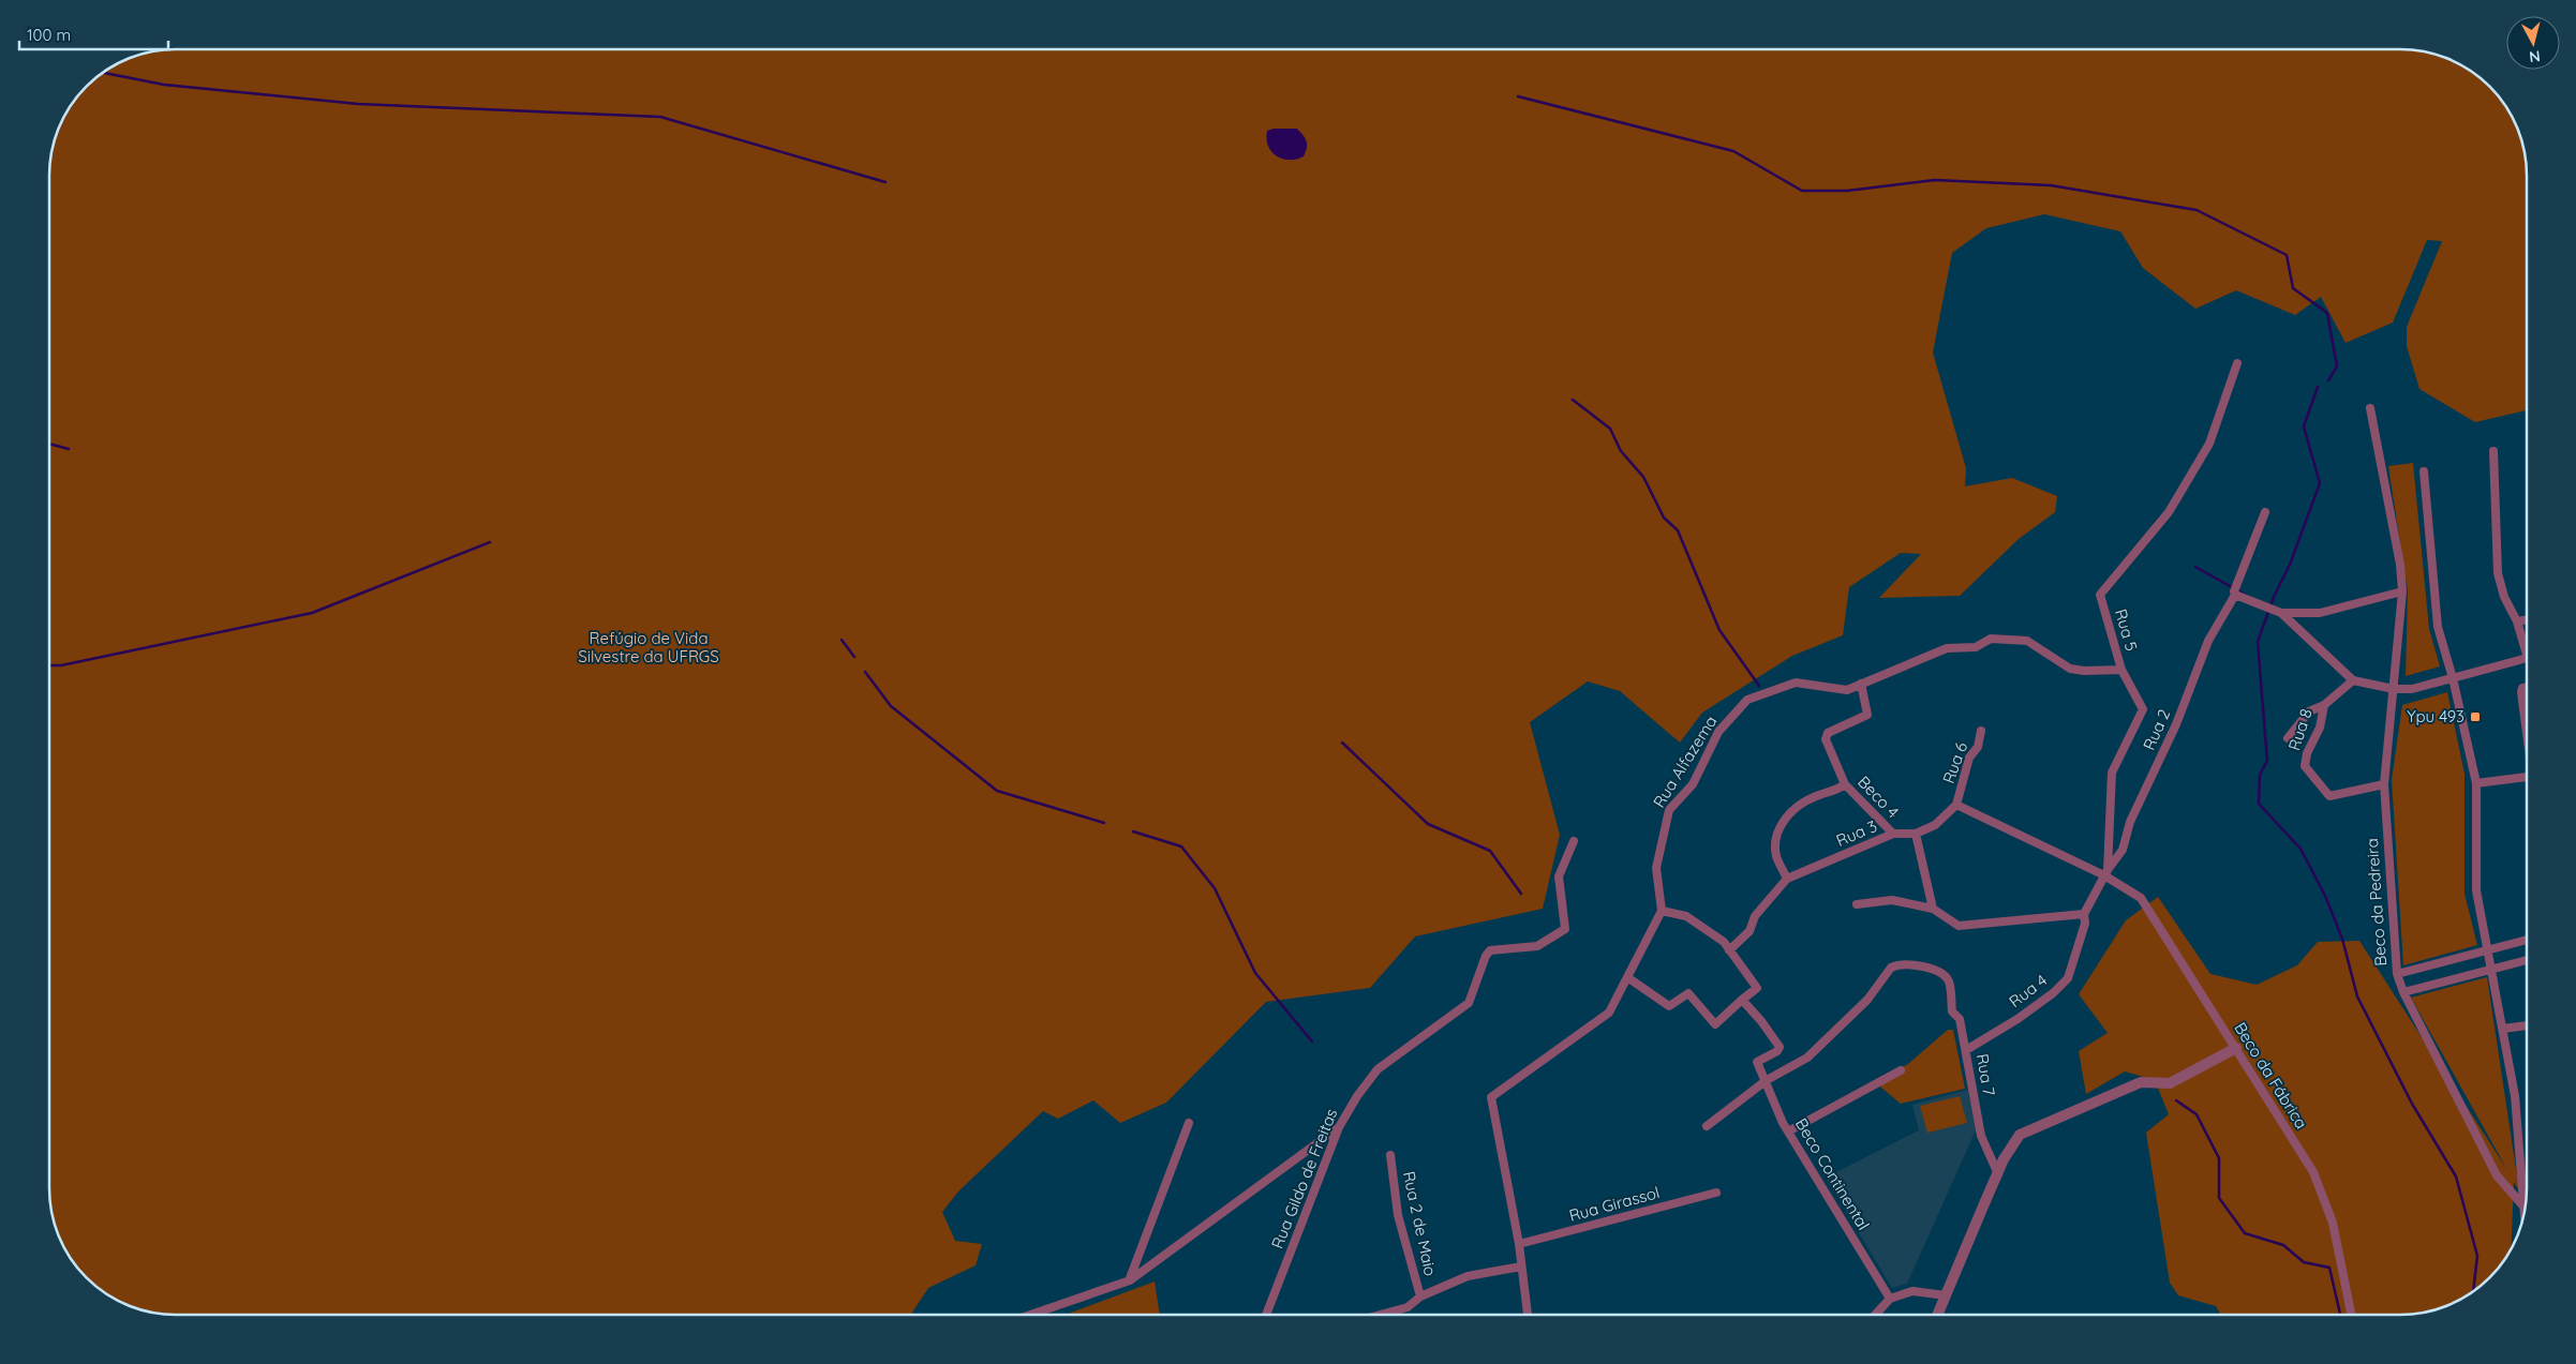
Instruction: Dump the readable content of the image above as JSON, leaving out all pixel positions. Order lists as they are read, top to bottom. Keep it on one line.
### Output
{"streets":{"street":["Rua 5","Rua 2","Rua 8","Rua Alfazema","Rua 6","Beco 4","Rua 3","Beco da Pedreira","Rua 4","Rua 7","Beco da Fábrica","Beco Continental","Rua Gildo de Freitas","Rua Girassol","Rua 2 de Maio"]},"crossings":[["Rua 5","Rua 2"],["Rua 5","Rua Alfazema"],["Rua 5","Rua 4"],["Rua 5","Beco da Fábrica"],["Rua 2","Rua 4"],["Rua 2","Beco da Fábrica"],["Rua 8","Beco da Pedreira"],["Rua Alfazema","Beco 4"],["Rua 6","Rua 3"],["Beco 4","Rua 3"],["Rua 4","Rua 7"],["Rua 4","Beco da Fábrica"],["Rua 7","Beco Continental"]],"parks":["Refúgio de Vida Silvestre da UFRGS"],"places":{"transit":["Ypu 493"]},"scale_bar":"100 m","north":"bottom"}
